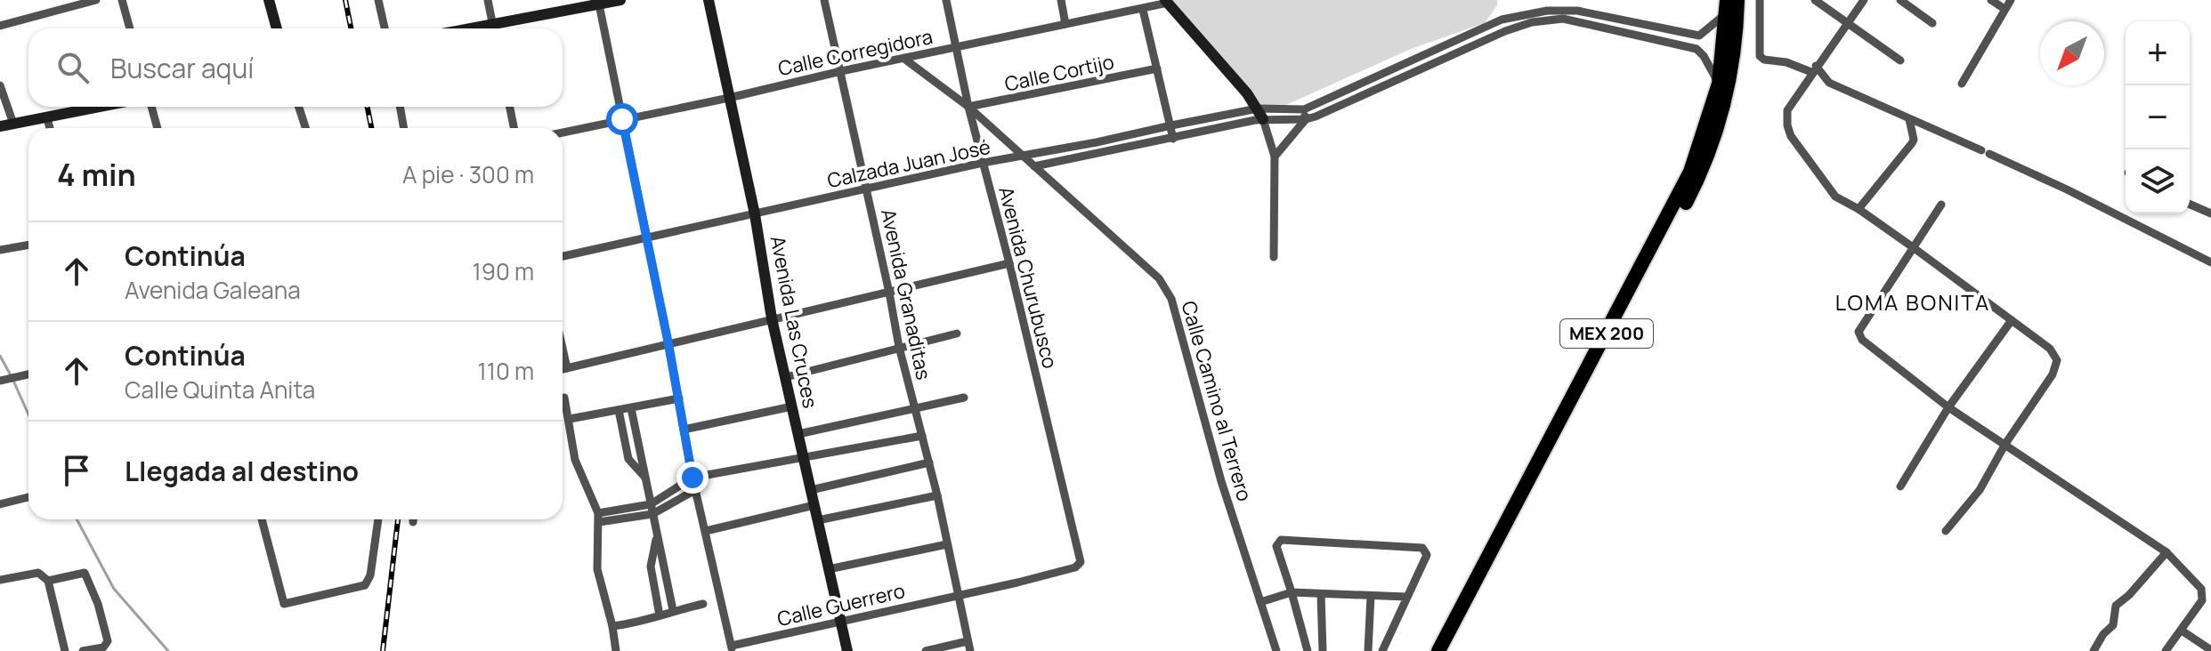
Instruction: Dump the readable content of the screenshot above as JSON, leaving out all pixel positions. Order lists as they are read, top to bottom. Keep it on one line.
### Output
{"streets":{"highway":["MEX 200"],"street":["Calle Corregidora","Calle Cortijo","Calzada Juan José","Avenida Churubusco","Avenida Granaditas","Avenida Las Cruces","Calle Camino al Terrero","Calle Guerrero"]},"crossings":[["Calle Corregidora","Avenida Churubusco"],["Calle Corregidora","Avenida Granaditas"],["Calle Corregidora","Avenida Las Cruces"],["Calle Corregidora","Calle Camino al Terrero"],["Calle Cortijo","Avenida Churubusco"],["Calle Cortijo","Calle Camino al Terrero"],["Calzada Juan José","Avenida Churubusco"],["Calzada Juan José","Avenida Granaditas"],["Calzada Juan José","Avenida Las Cruces"],["Calzada Juan José","Calle Camino al Terrero"],["Avenida Churubusco","Calle Camino al Terrero"],["Avenida Churubusco","Calle Guerrero"],["Avenida Granaditas","Calle Guerrero"],["Avenida Las Cruces","Calle Guerrero"]],"districts":["LOMA BONITA"],"north":"bottom left","page":{"map_buttons":["+","−"],"search":"Buscar aquí","heading":["4 min","A pie · 300 m"],"list":[["Continúa","Avenida Galeana","190 m"],["Continúa","Calle Quinta Anita","110 m"],"Llegada al destino"]}}
